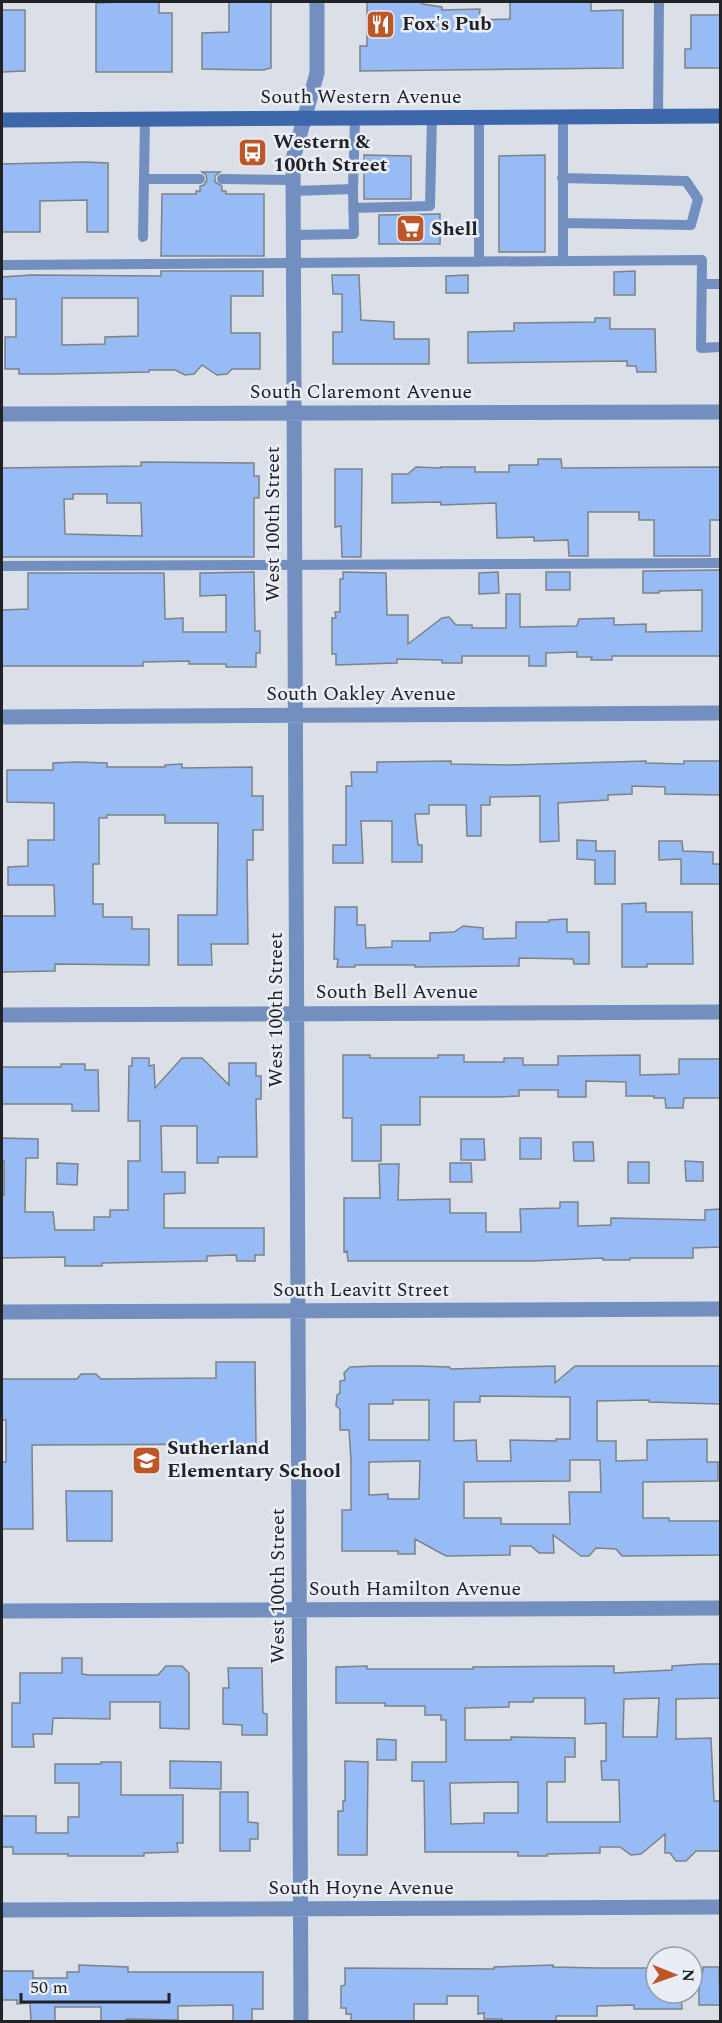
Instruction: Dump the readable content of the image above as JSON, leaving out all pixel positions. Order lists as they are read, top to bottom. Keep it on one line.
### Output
{"streets":{"main road":["South Western Avenue"],"street":["South Claremont Avenue","West 100th Street","South Oakley Avenue","South Bell Avenue","South Leavitt Street","South Hamilton Avenue","South Hoyne Avenue"]},"crossings":[["South Western Avenue","West 100th Street"],["South Claremont Avenue","West 100th Street"],["West 100th Street","South Oakley Avenue"],["West 100th Street","South Bell Avenue"],["West 100th Street","South Leavitt Street"],["West 100th Street","South Hamilton Avenue"],["West 100th Street","South Hoyne Avenue"]],"places":{"restaurant":["Fox's Pub"],"bus stop":["Western & 100th Street"],"supermarket":["Shell"],"school or university":["Sutherland Elementary School"]},"scale_bar":"50 m","north":"right"}
